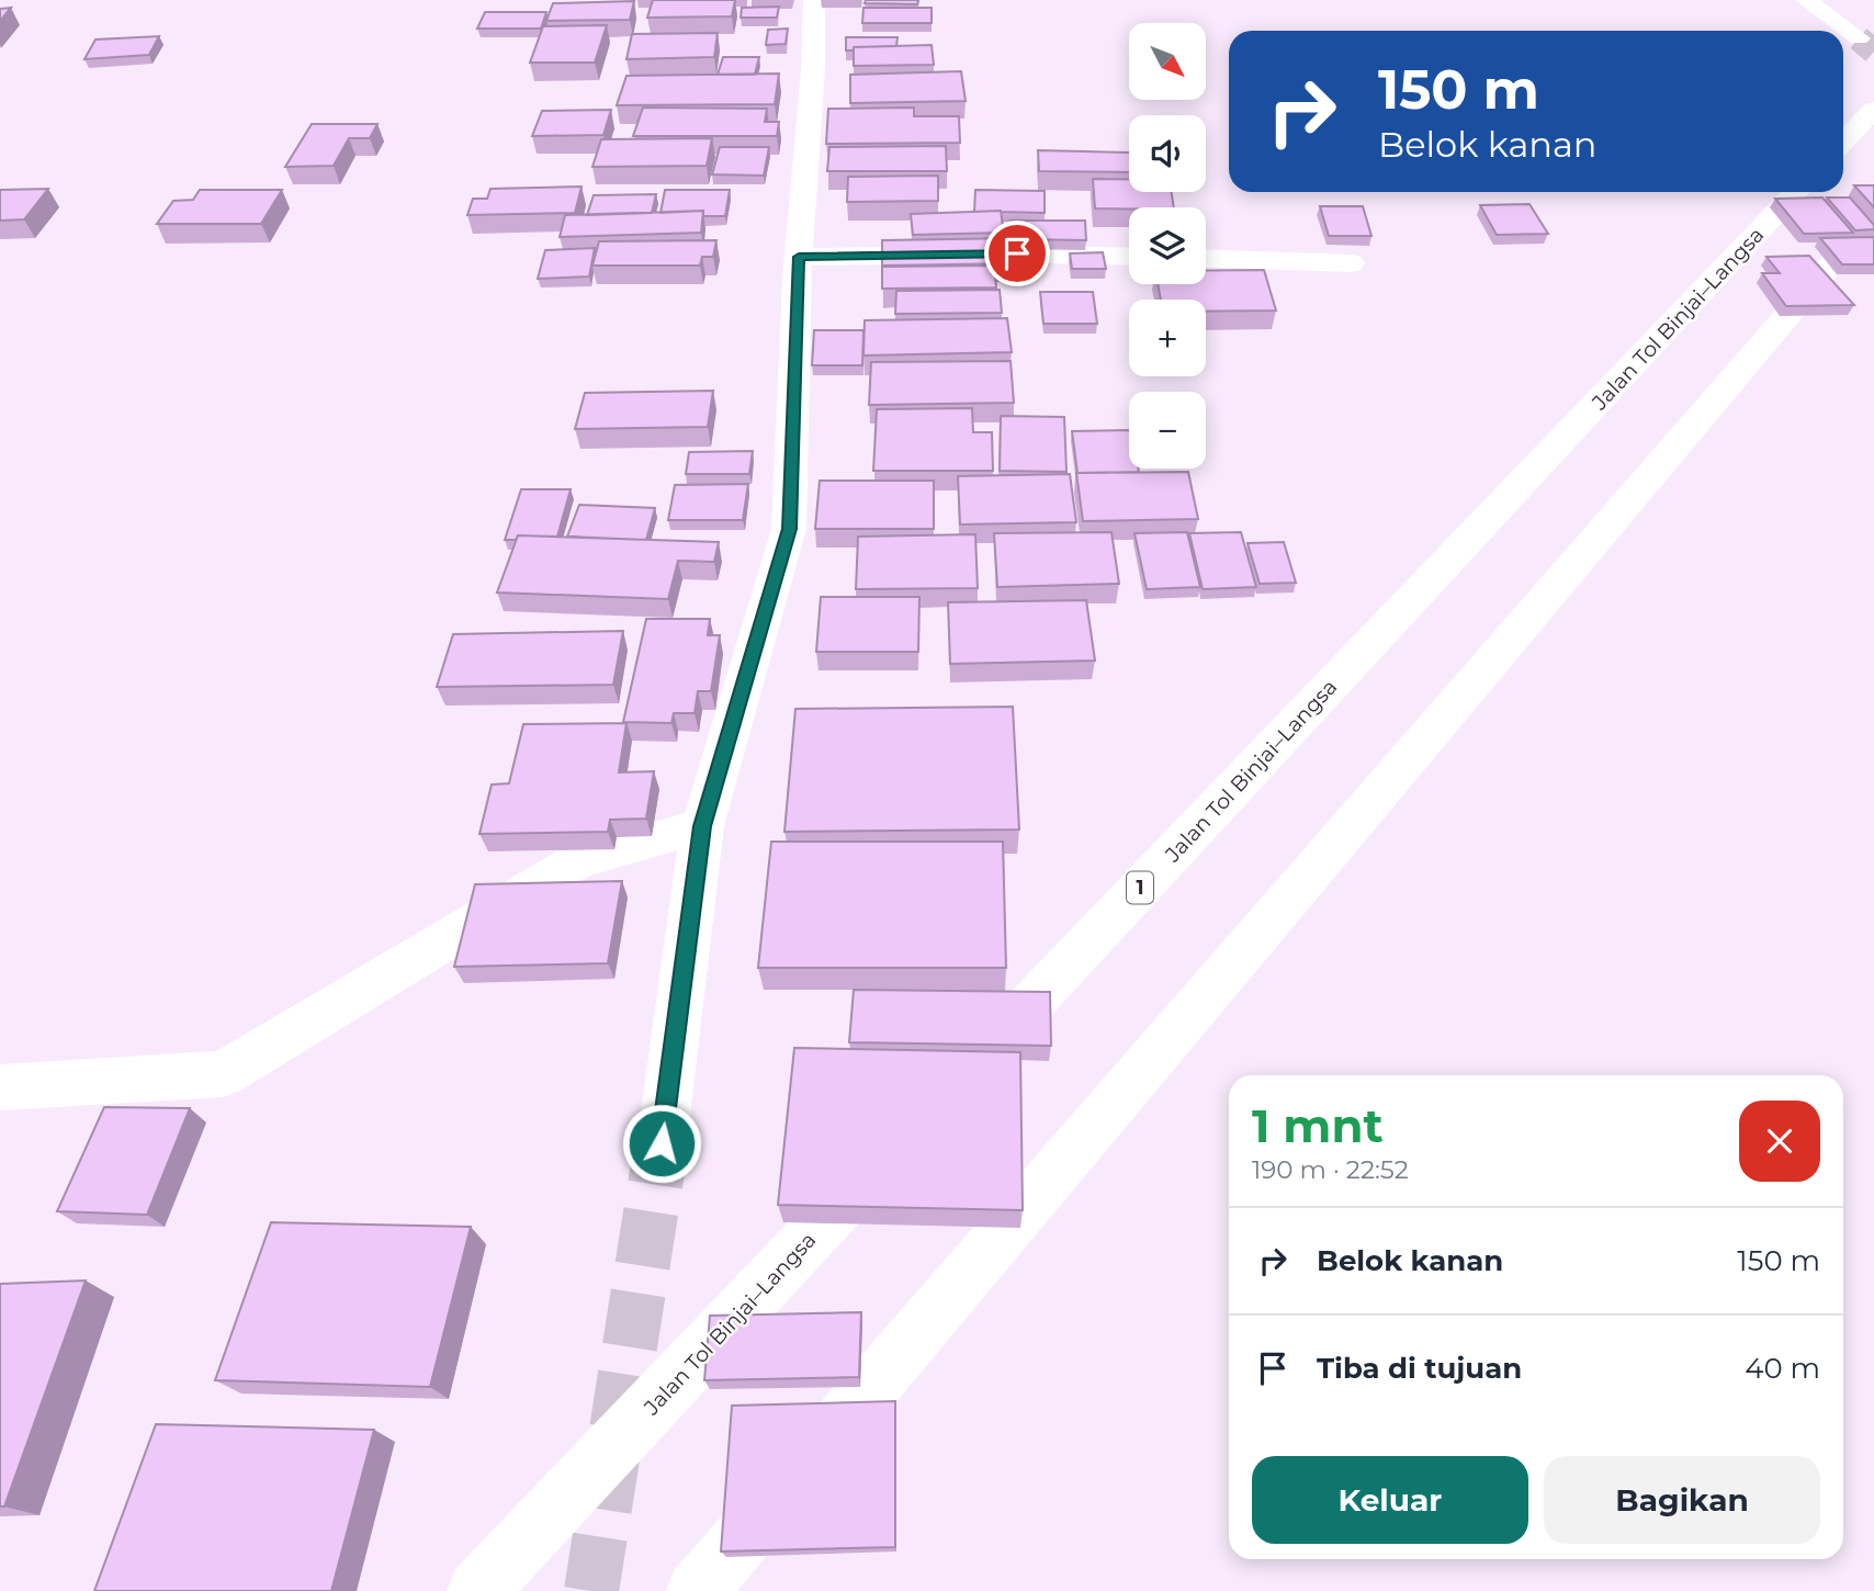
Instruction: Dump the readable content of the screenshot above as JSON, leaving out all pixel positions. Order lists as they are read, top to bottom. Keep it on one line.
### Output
{"streets":{"main road":["Jalan Tol Binjai–Langsa","1"]},"north":"bottom right","page":{"map_buttons":["+","−"],"turn":["150 m","Belok kanan"],"heading":["1 mnt","190 m · 22:52"],"list":[{"name":"Belok kanan","value":"150 m"},{"name":"Tiba di tujuan","value":"40 m"}],"buttons":["Keluar","Bagikan"]}}
